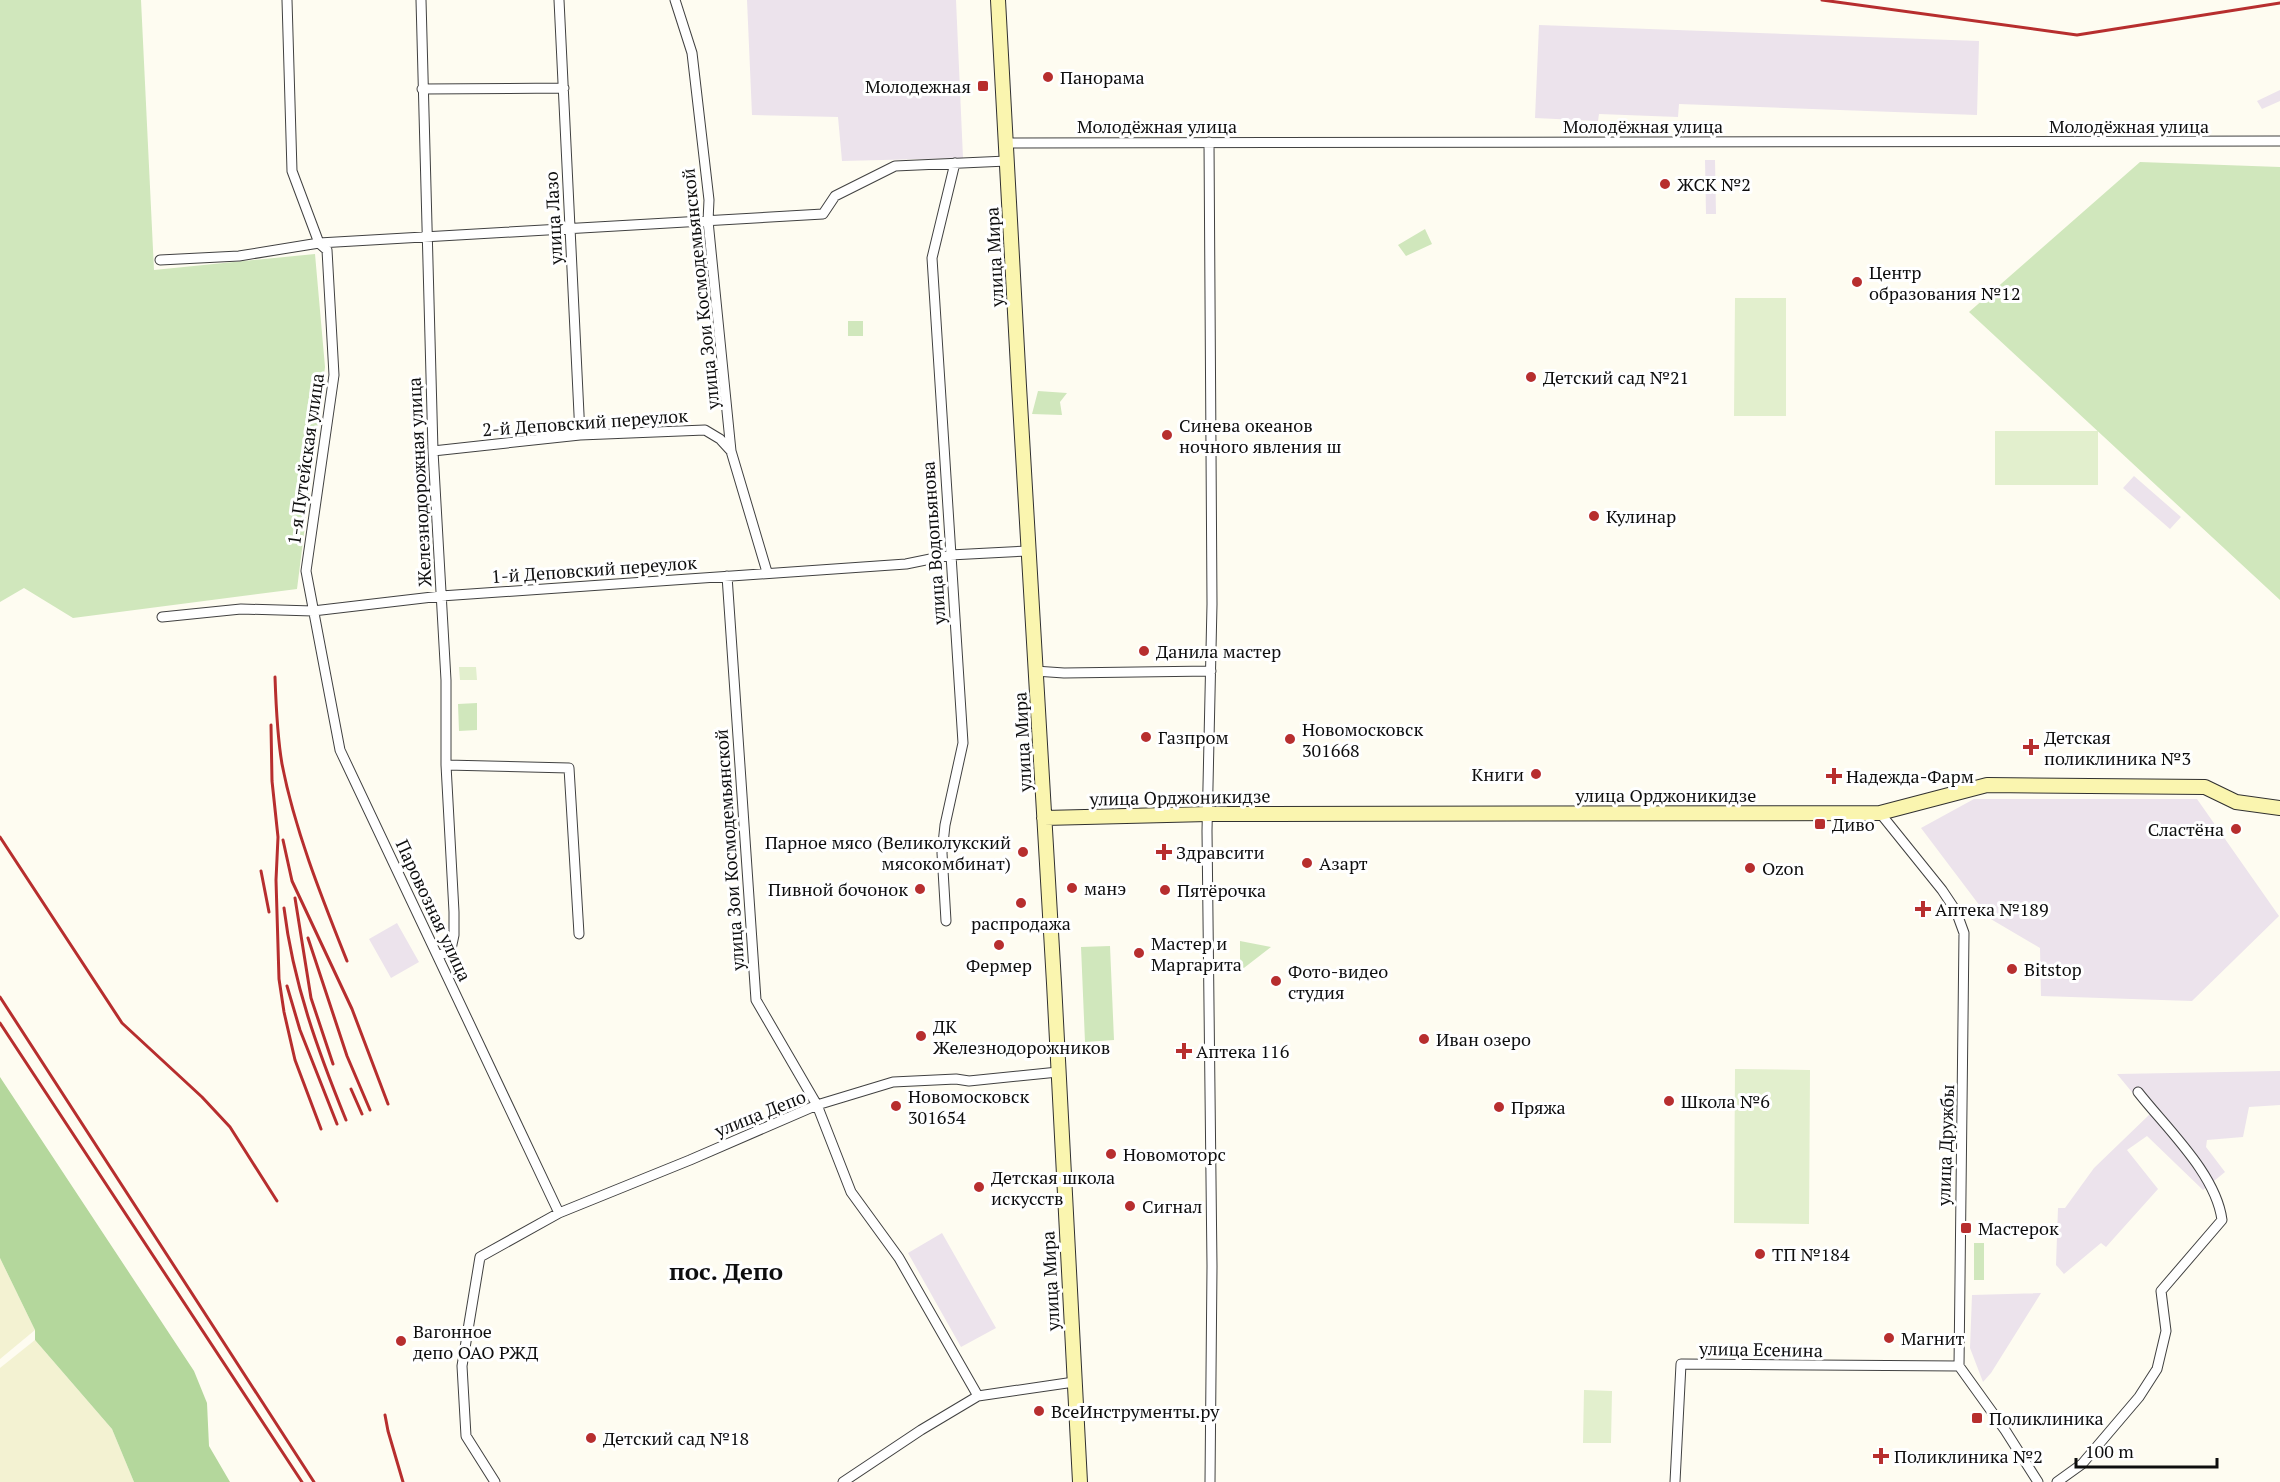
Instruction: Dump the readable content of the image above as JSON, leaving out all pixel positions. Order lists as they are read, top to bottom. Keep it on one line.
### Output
{"streets":{"main road":["улица Мира","улица Орджоникидзе"],"street":["Молодёжная улица","улица Лазо","улица Зои Космодемьянской","2-й Деповский переулок","1-я Путейская улица","Железнодорожная улица","улица Водопьянова","1-й Деповский переулок","Паровозная улица","улица Депо","улица Дружбы","улица Есенина"]},"crossings":[["Молодёжная улица","улица Мира"],["улица Лазо","2-й Деповский переулок"],["улица Мира","1-й Деповский переулок"],["улица Мира","улица Орджоникидзе"],["улица Зои Космодемьянской","2-й Деповский переулок"],["улица Зои Космодемьянской","1-й Деповский переулок"],["улица Зои Космодемьянской","улица Депо"],["2-й Деповский переулок","Железнодорожная улица"],["1-я Путейская улица","1-й Деповский переулок"],["1-я Путейская улица","Паровозная улица"],["Железнодорожная улица","1-й Деповский переулок"],["Железнодорожная улица","Паровозная улица"],["улица Водопьянова","1-й Деповский переулок"],["1-й Деповский переулок","Паровозная улица"],["улица Орджоникидзе","улица Дружбы"],["Паровозная улица","улица Депо"],["улица Дружбы","улица Есенина"]],"districts":["пос. Депо"],"places":{"other":["Панорама","ЖСК №2","Центр образования №12","Детский сад №21","Синева океанов ночного явления ш","Кулинар","Данила мастер","Газпром","Новомосковск 301668","Книги","Сластёна","Парное мясо (Великолукский мясокомбинат)","Азарт","Ozon","манэ","Пивной бочонок","Пятёрочка","распродажа","Фермер","Мастер и Маргарита","Bitstop","Фото-видео студия","ДК Железнодорожников","Иван озеро","Школа №6","Новомосковск 301654","Пряжа","Новомоторс","Детская школа искусств","Сигнал","ТП №184","Магнит","Вагонное депо ОАО РЖД","ВсеИнструменты.ру","Детский сад №18"],"transit":["Молодежная","Диво","Мастерок","Поликлиника"],"health":["Детская поликлиника №3","Надежда-Фарм","Здравсити","Аптека №189","Аптека 116","Поликлиника №2"]},"scale_bar":"100 m"}
